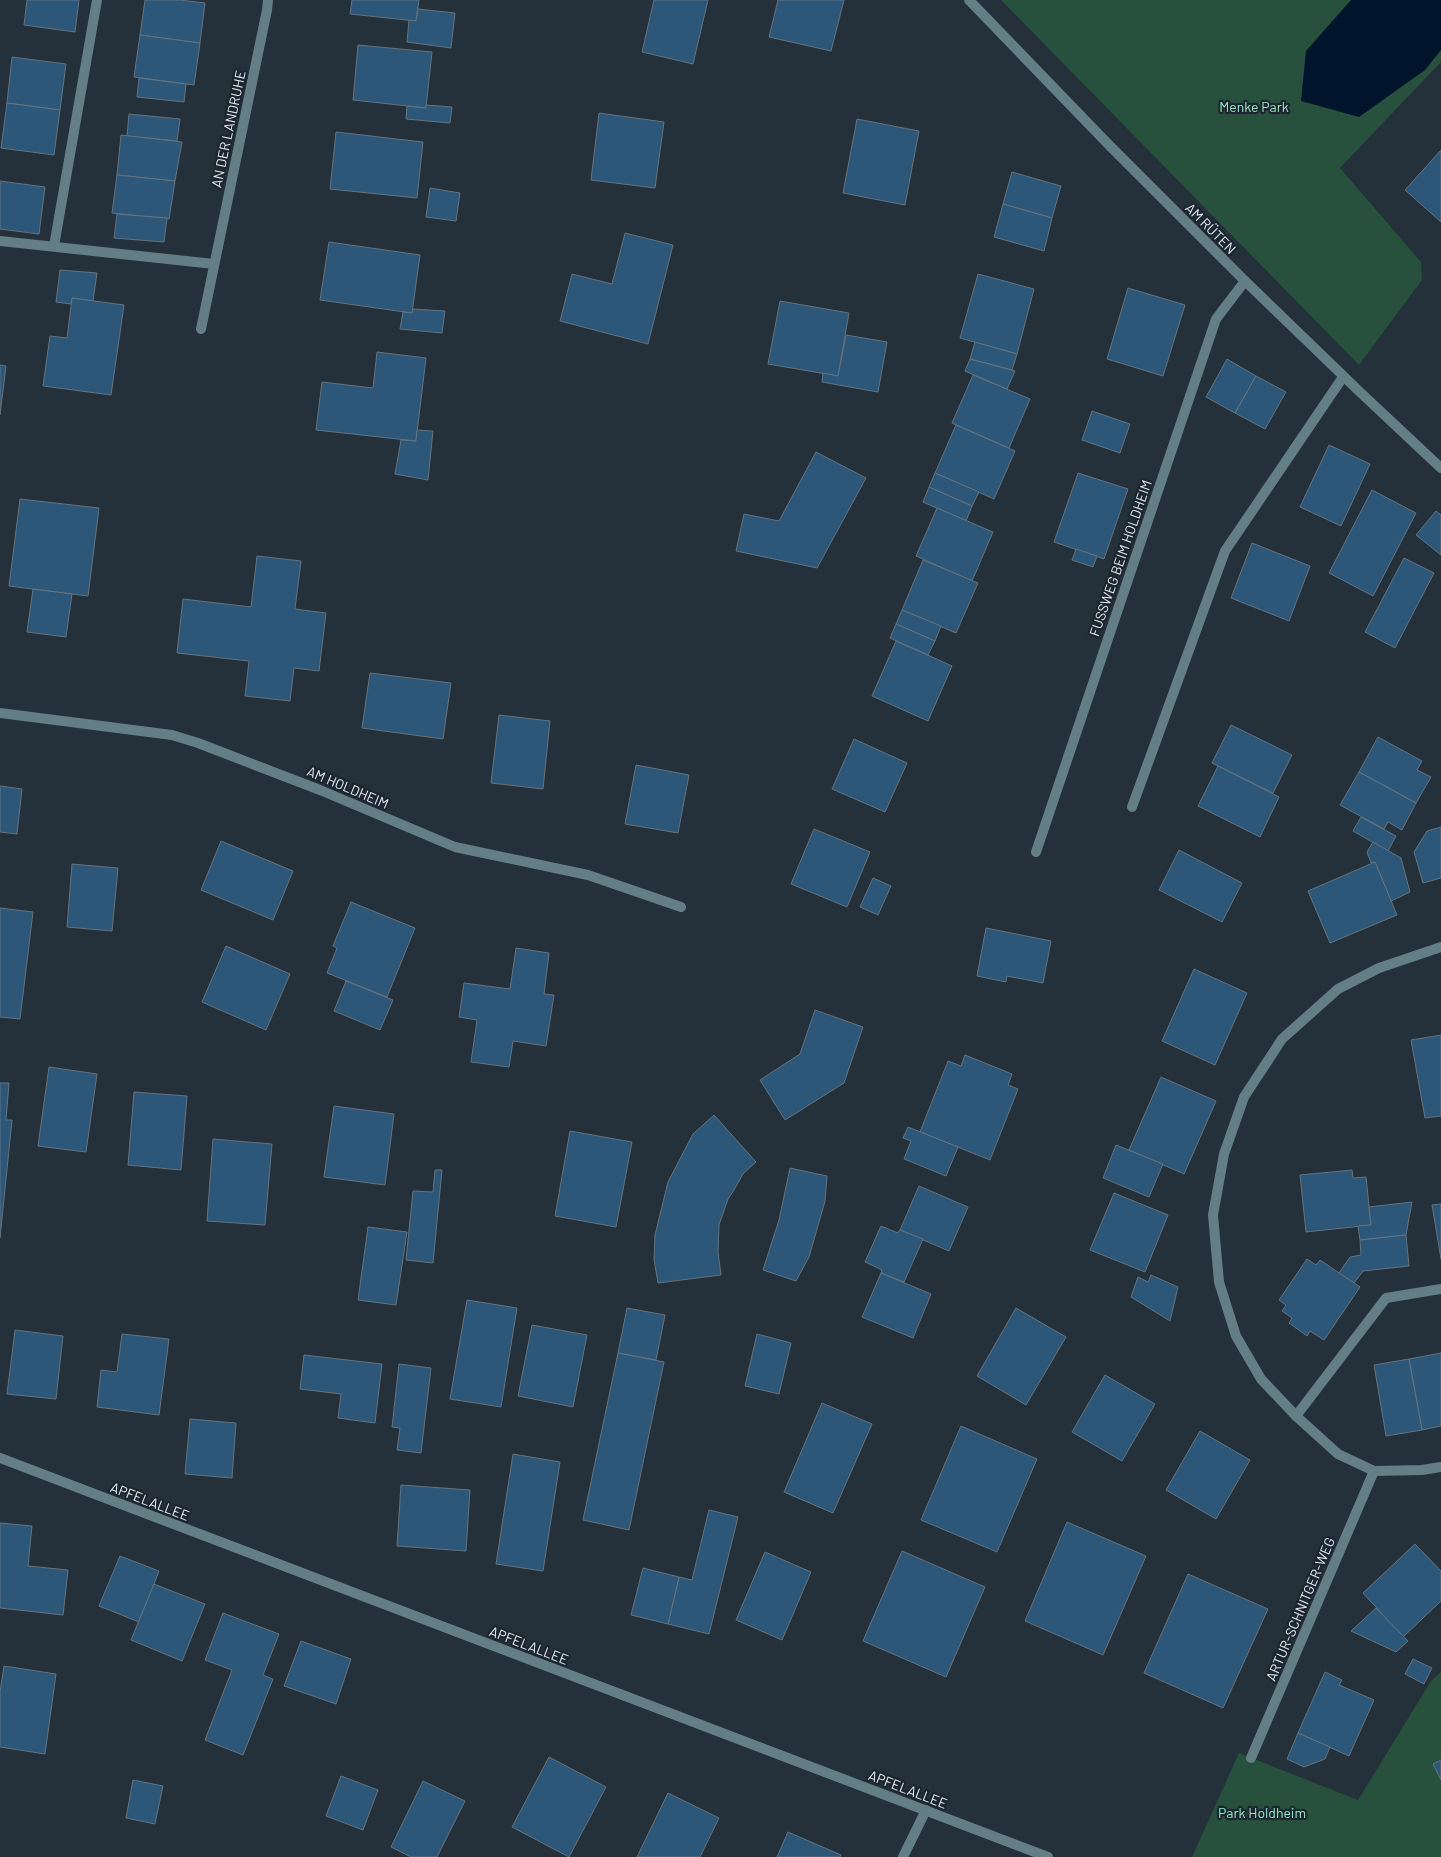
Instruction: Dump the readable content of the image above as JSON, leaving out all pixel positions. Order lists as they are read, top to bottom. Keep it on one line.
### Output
{"streets":{"street":["AN DER LANDRUHE","AM RÜTEN","FUSSWEG BEIM HOLDHEIM","AM HOLDHEIM","APFELALLEE","ARTUR-SCHNITGER-WEG"]},"crossings":[["AM RÜTEN","FUSSWEG BEIM HOLDHEIM"]],"parks":["Menke Park","Park Holdheim"]}
